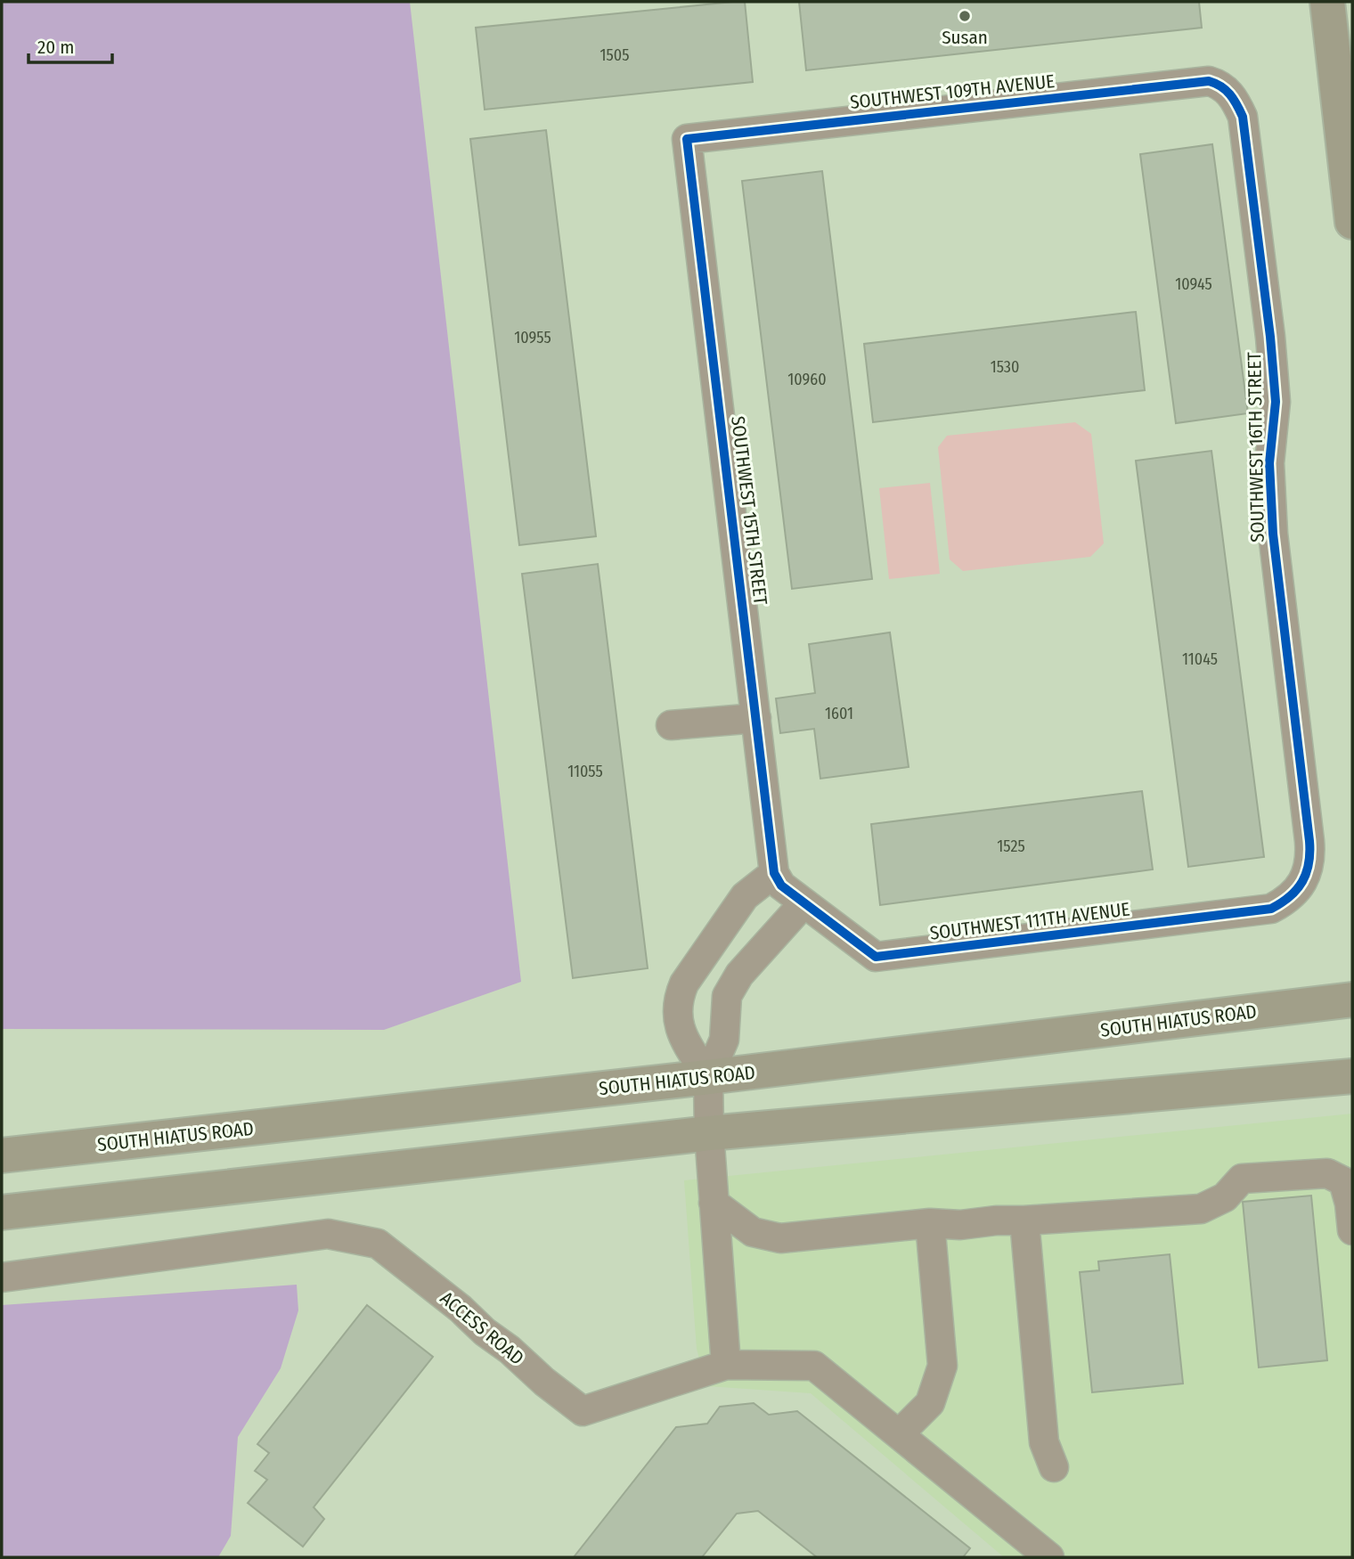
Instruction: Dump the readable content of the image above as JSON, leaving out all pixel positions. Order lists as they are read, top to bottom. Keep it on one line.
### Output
{"streets":{"main road":["SOUTH HIATUS ROAD"],"street":["SOUTHWEST 109TH AVENUE","SOUTHWEST 16TH STREET","SOUTHWEST 15TH STREET","SOUTHWEST 111TH AVENUE","ACCESS ROAD"]},"crossings":[["SOUTHWEST 109TH AVENUE","SOUTHWEST 16TH STREET"],["SOUTHWEST 109TH AVENUE","SOUTHWEST 15TH STREET"],["SOUTHWEST 16TH STREET","SOUTHWEST 111TH AVENUE"],["SOUTHWEST 15TH STREET","SOUTHWEST 111TH AVENUE"]],"places":["Susan"],"house_numbers":["1505","10945","10955","1530","10960","11045","1601","11055","1525"],"scale_bar":"20 m"}
